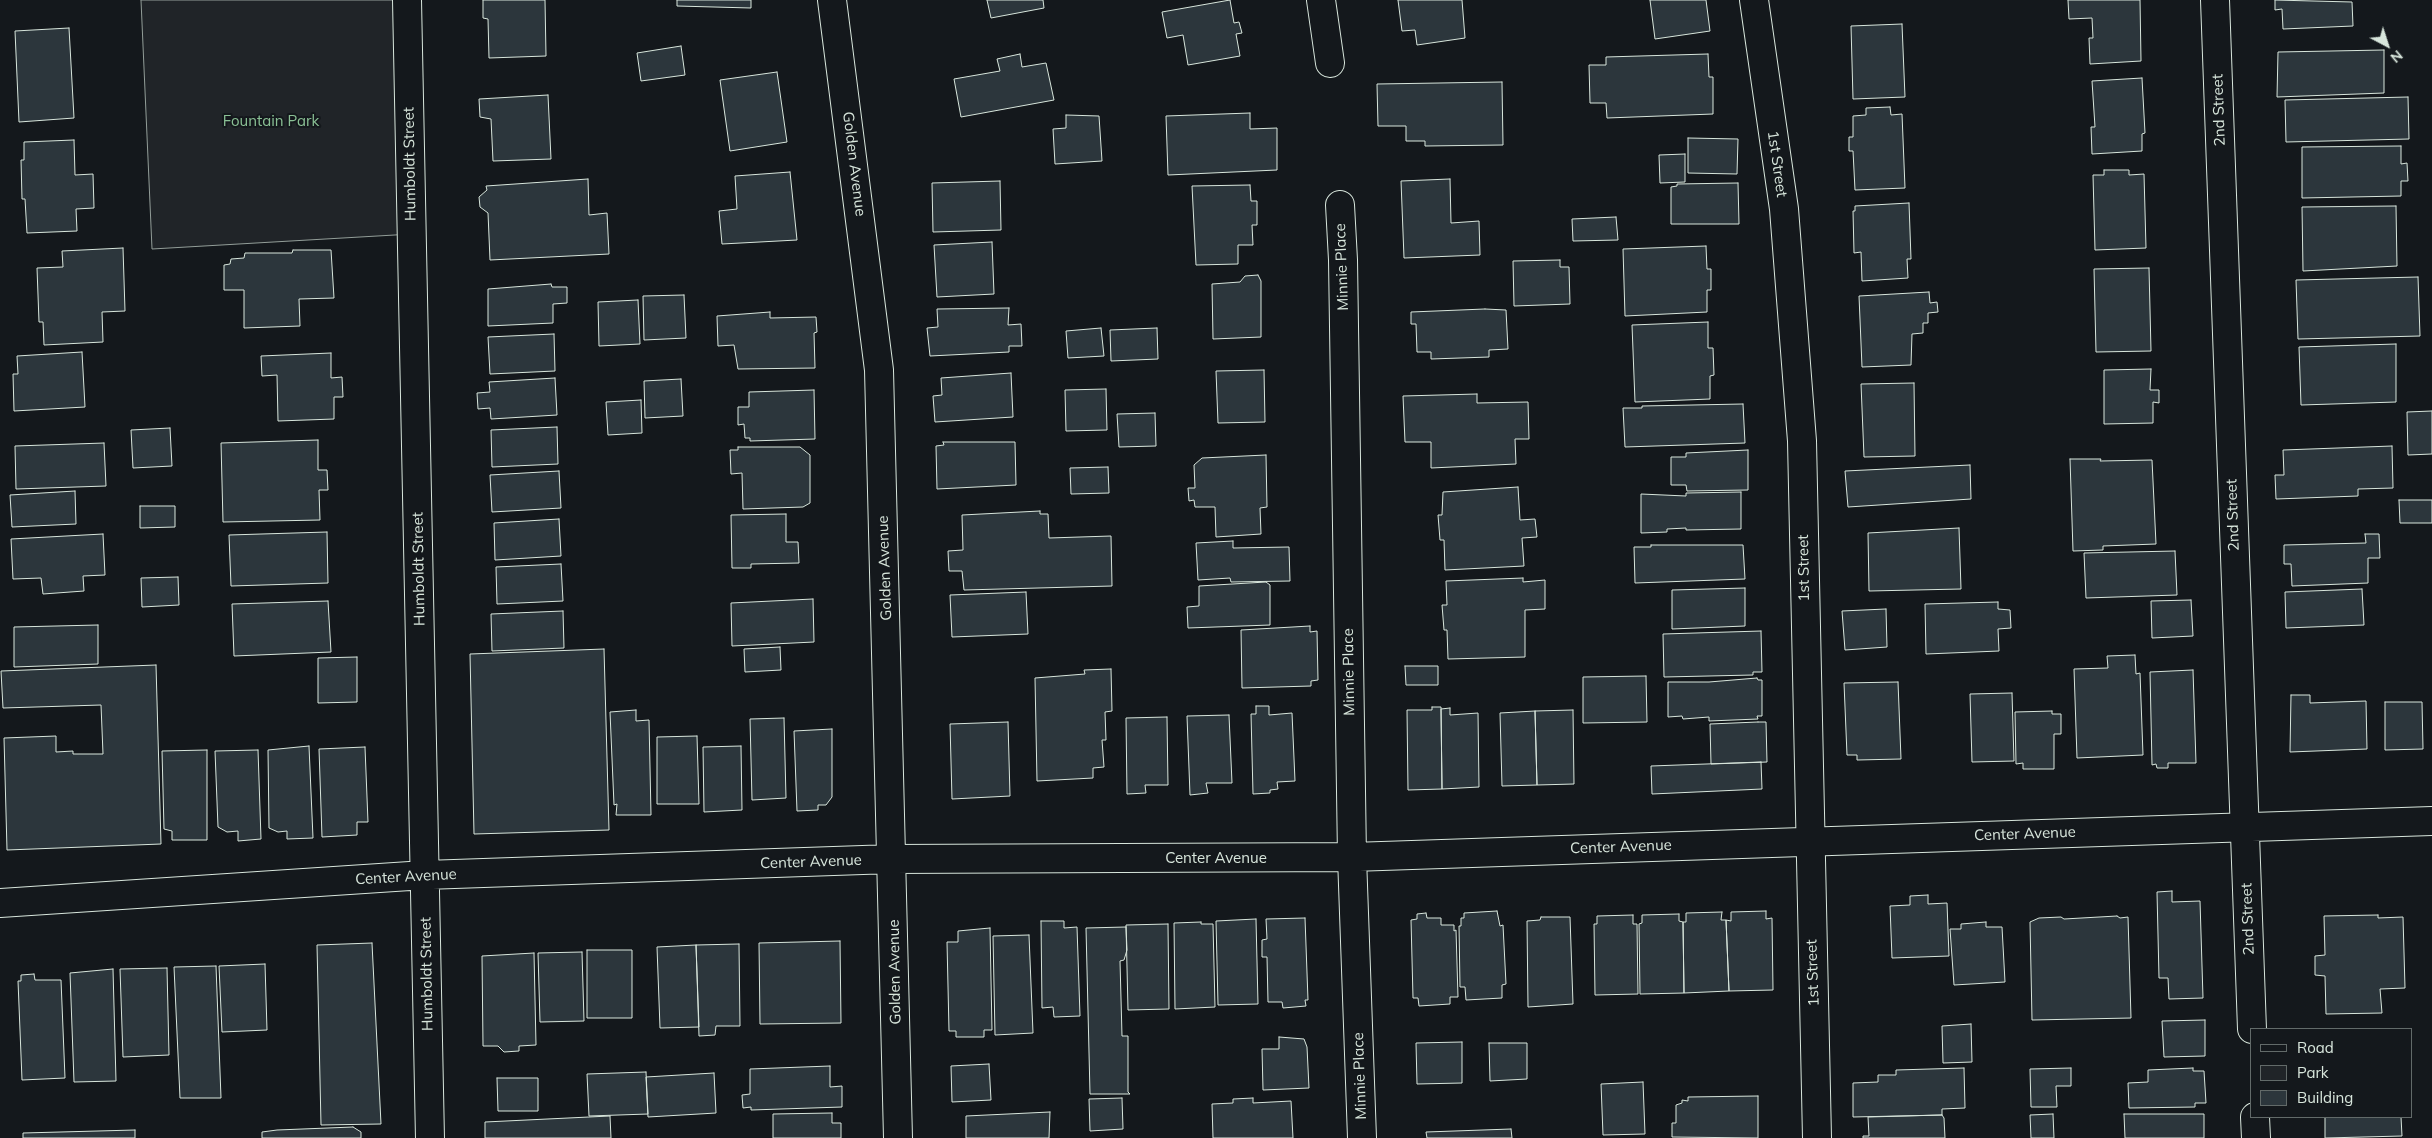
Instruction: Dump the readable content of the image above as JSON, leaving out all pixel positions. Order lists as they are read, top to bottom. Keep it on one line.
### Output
{"streets":{"street":["2nd Street","Humboldt Street","Golden Avenue","1st Street","Minnie Place","Center Avenue"]},"crossings":[["2nd Street","Center Avenue"],["Humboldt Street","Center Avenue"],["Golden Avenue","Center Avenue"],["1st Street","Center Avenue"],["Minnie Place","Center Avenue"]],"parks":["Fountain Park"],"legend":["Road","Park","Building"],"north":"bottom right"}
